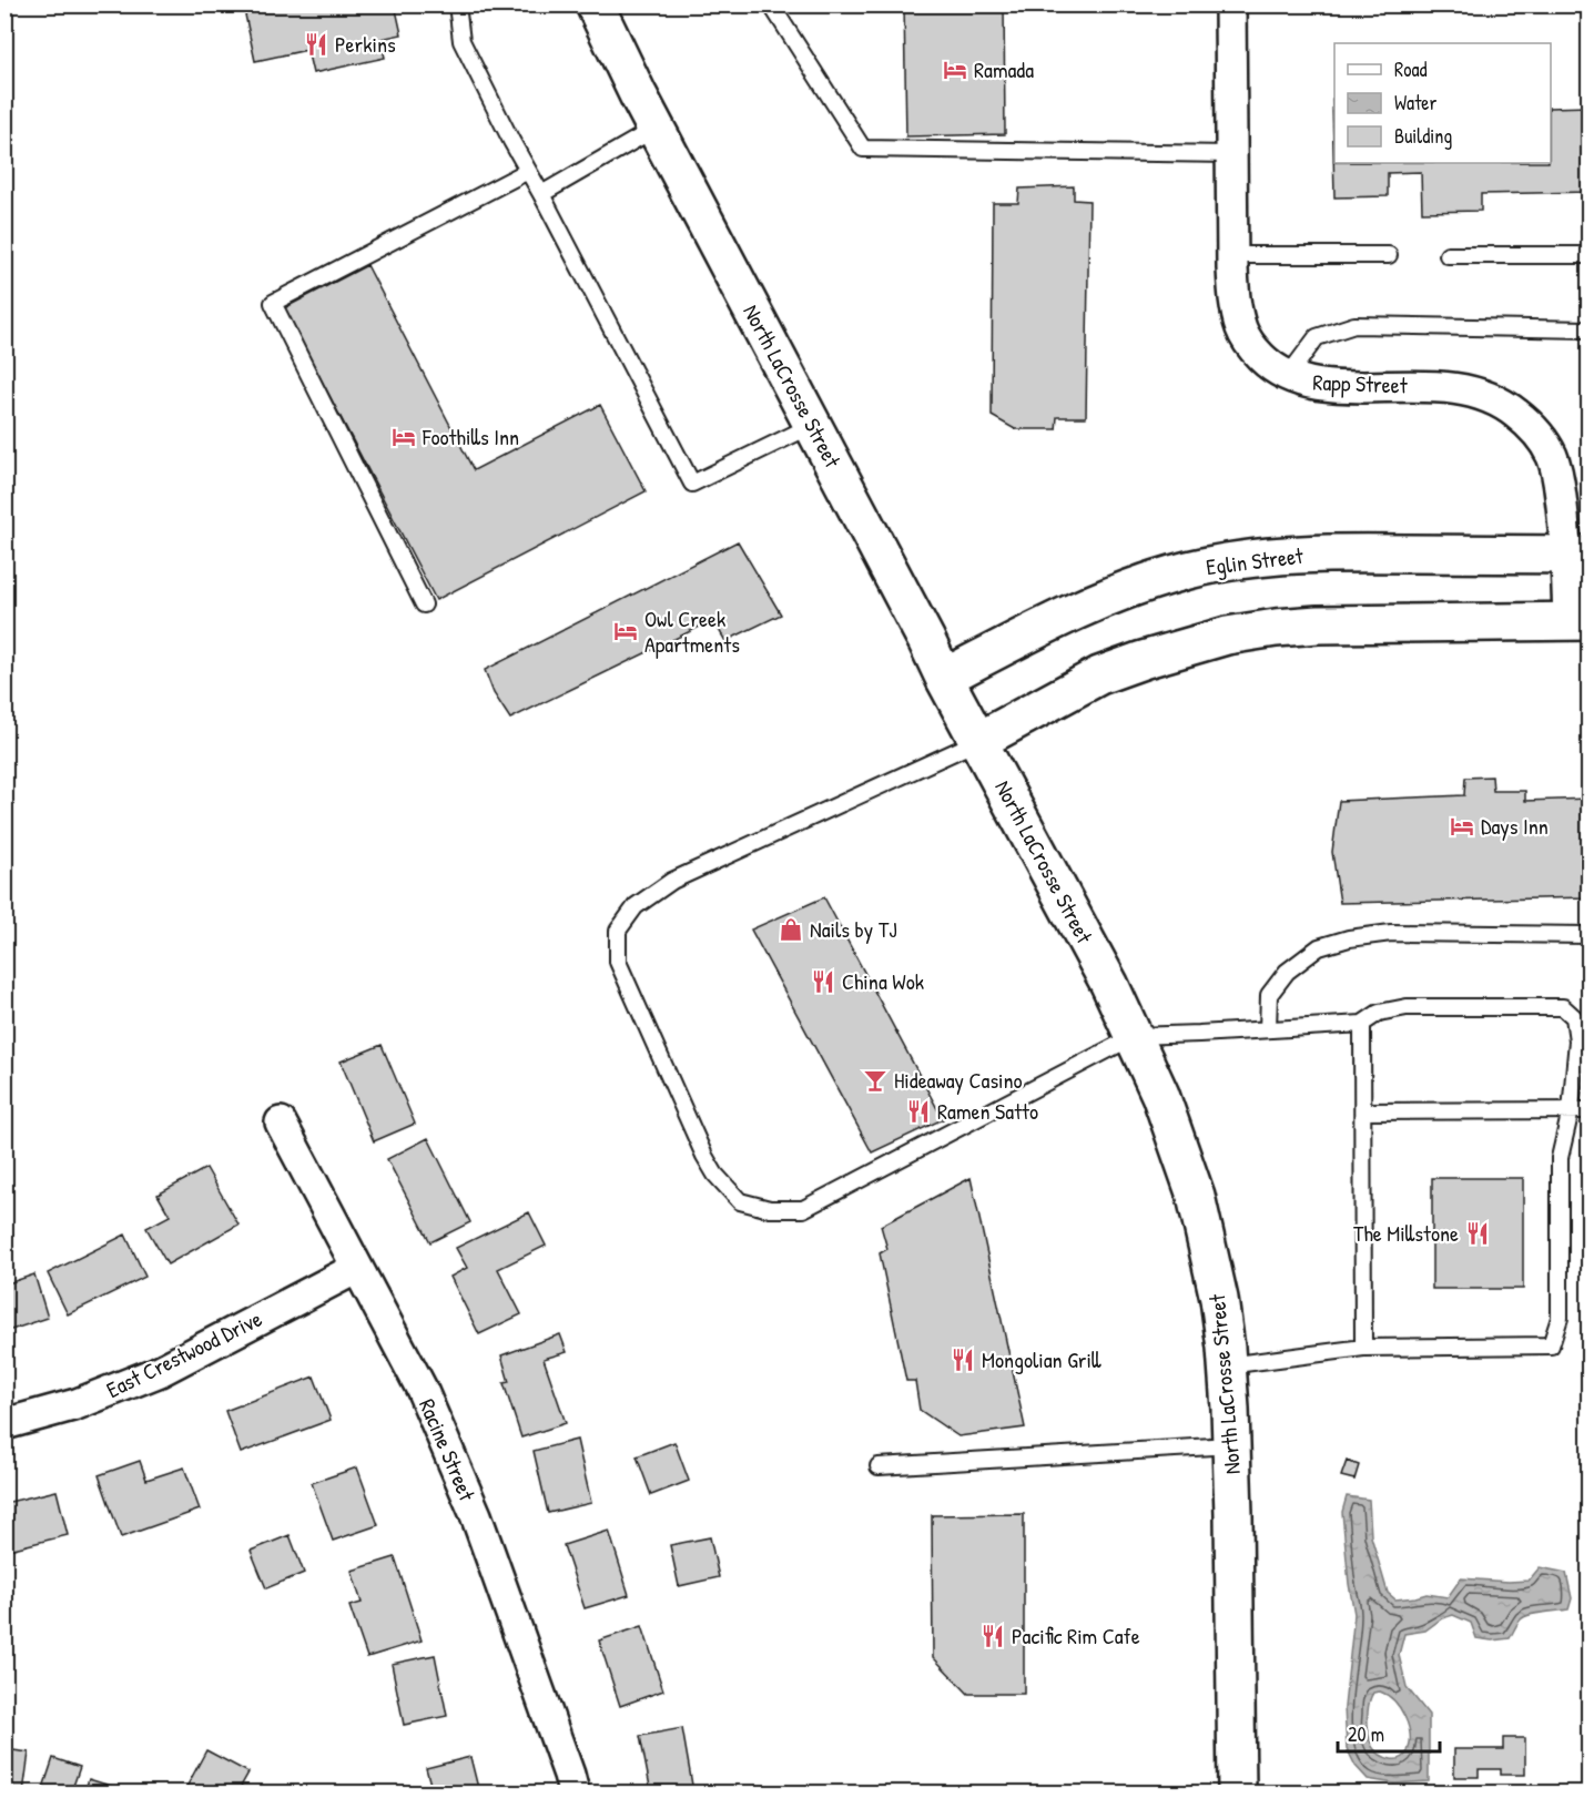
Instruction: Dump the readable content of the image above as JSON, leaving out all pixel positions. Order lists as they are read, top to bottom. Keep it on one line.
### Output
{"streets":{"main road":["North LaCrosse Street","Eglin Street"],"street":["Rapp Street","East Crestwood Drive","Racine Street"]},"crossings":[["Rapp Street","Eglin Street"],["North LaCrosse Street","Eglin Street"],["East Crestwood Drive","Racine Street"]],"places":{"restaurant":["Perkins","China Wok","Ramen Satto","The Millstone","Mongolian Grill","Pacific Rim Cafe"],"hotel":["Ramada","Foothills Inn","Owl Creek Apartments","Days Inn"],"shop":["Nails by TJ"],"bar":["Hideaway Casino"]},"legend":["Road","Water","Building"],"scale_bar":"20 m"}
